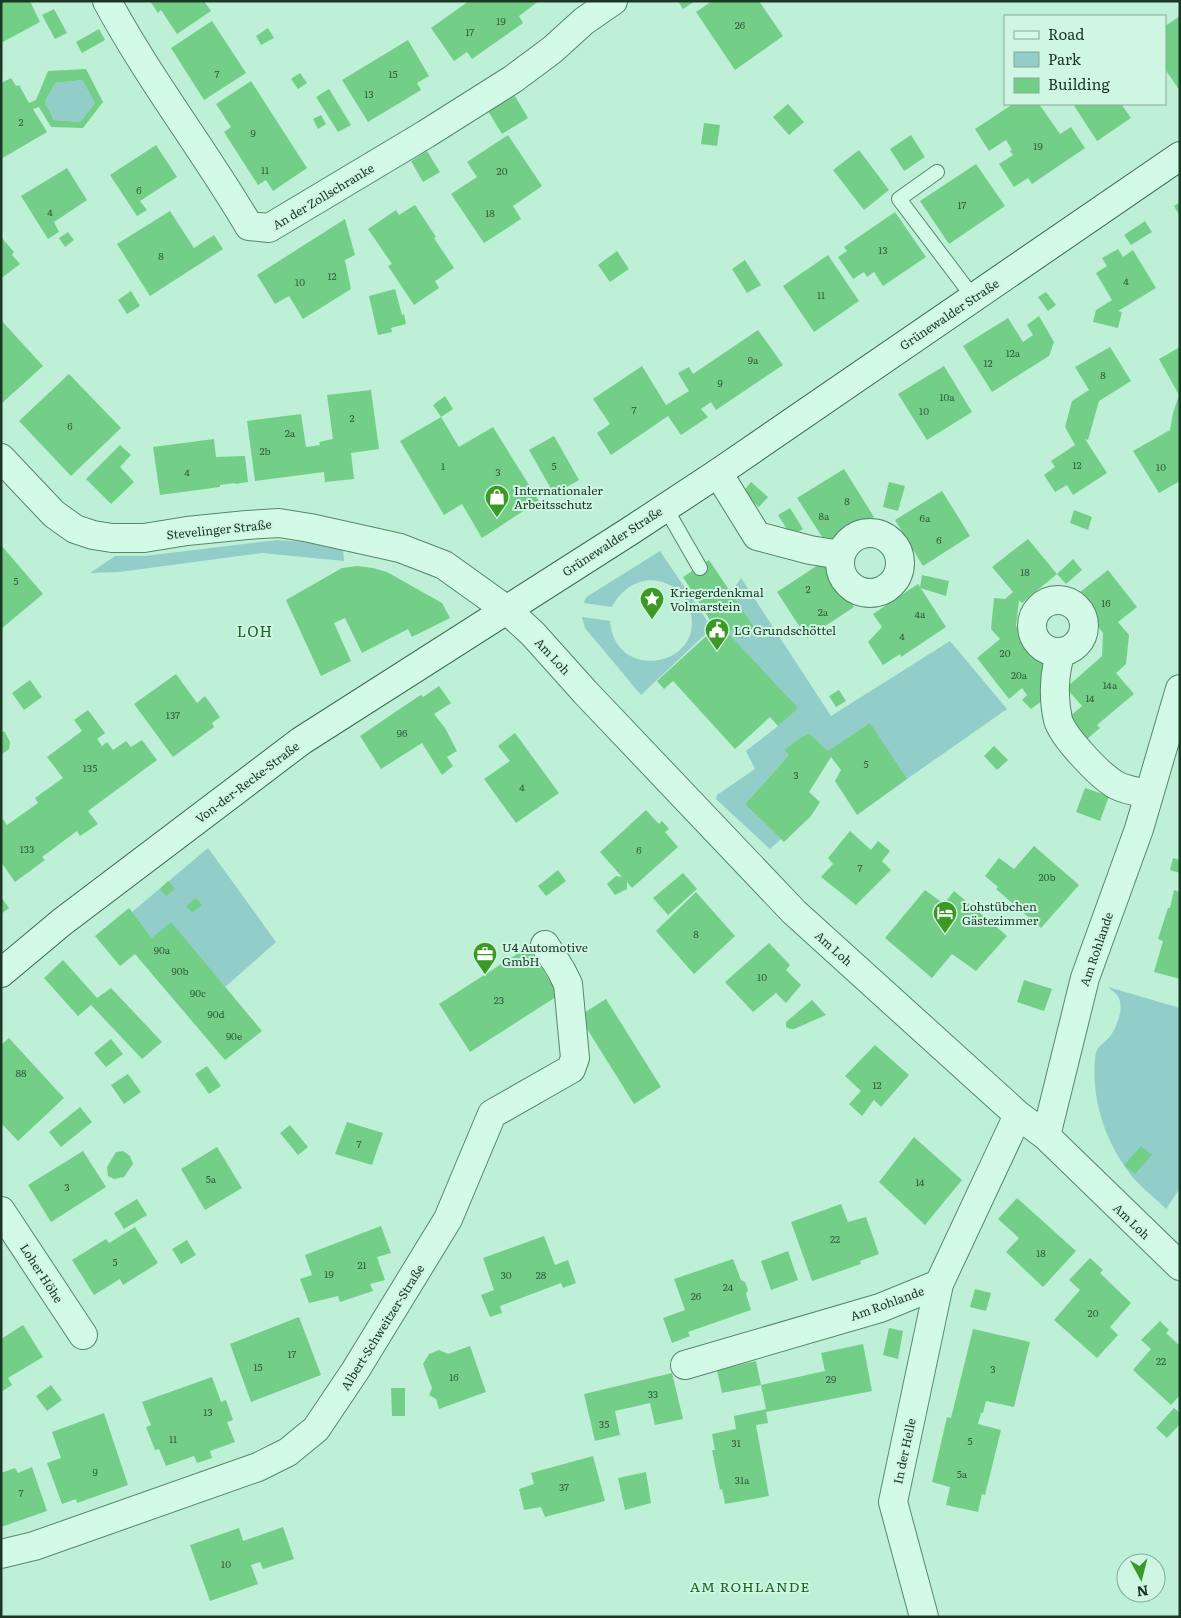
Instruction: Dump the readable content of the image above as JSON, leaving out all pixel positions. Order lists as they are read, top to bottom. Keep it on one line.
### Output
{"streets":{"street":["An der Zollschranke","Grünewalder Straße","Stevelinger Straße","Am Loh","Von-der-Recke-Straße","Am Rohlande","Loher Höhe","Albert-Schweitzer-Straße","In der Helle"]},"crossings":[["Grünewalder Straße","Stevelinger Straße"],["Grünewalder Straße","Am Loh"],["Grünewalder Straße","Von-der-Recke-Straße"],["Stevelinger Straße","Am Loh"],["Stevelinger Straße","Von-der-Recke-Straße"],["Am Loh","Von-der-Recke-Straße"],["Am Loh","Am Rohlande"],["Am Rohlande","In der Helle"]],"districts":["LOH","AM ROHLANDE"],"places":{"shop":["Internationaler Arbeitsschutz"],"place":["Kriegerdenkmal Volmarstein"],"public building":["LG Grundschöttel"],"hotel":["Lohstübchen Gästezimmer"],"office":["U4 Automotive GmbH"]},"house_numbers":["19","26","17","7","15","13","2","9","19","11","20","6","17","4","18","13","8","12","4","10","11","12a","9a","12","8","9","10a","7","10","2","6","2a","2b","12","1","5","10","4","3","8","8a","6a","6","18","5","2","16","2a","4a","4","20","20a","14a","14","137","96","5","135","3","4","133","6","7","20b","8","90a","90b","10","90c","23","90d","90e","88","12","7","5a","14","3","22","18","5","21","19","30","28","24","26","20","17","22","15","3","16","29","33","13","35","11","5","31","9","5a","31a","37","7","10"],"legend":["Road","Park","Building"],"north":"bottom"}
